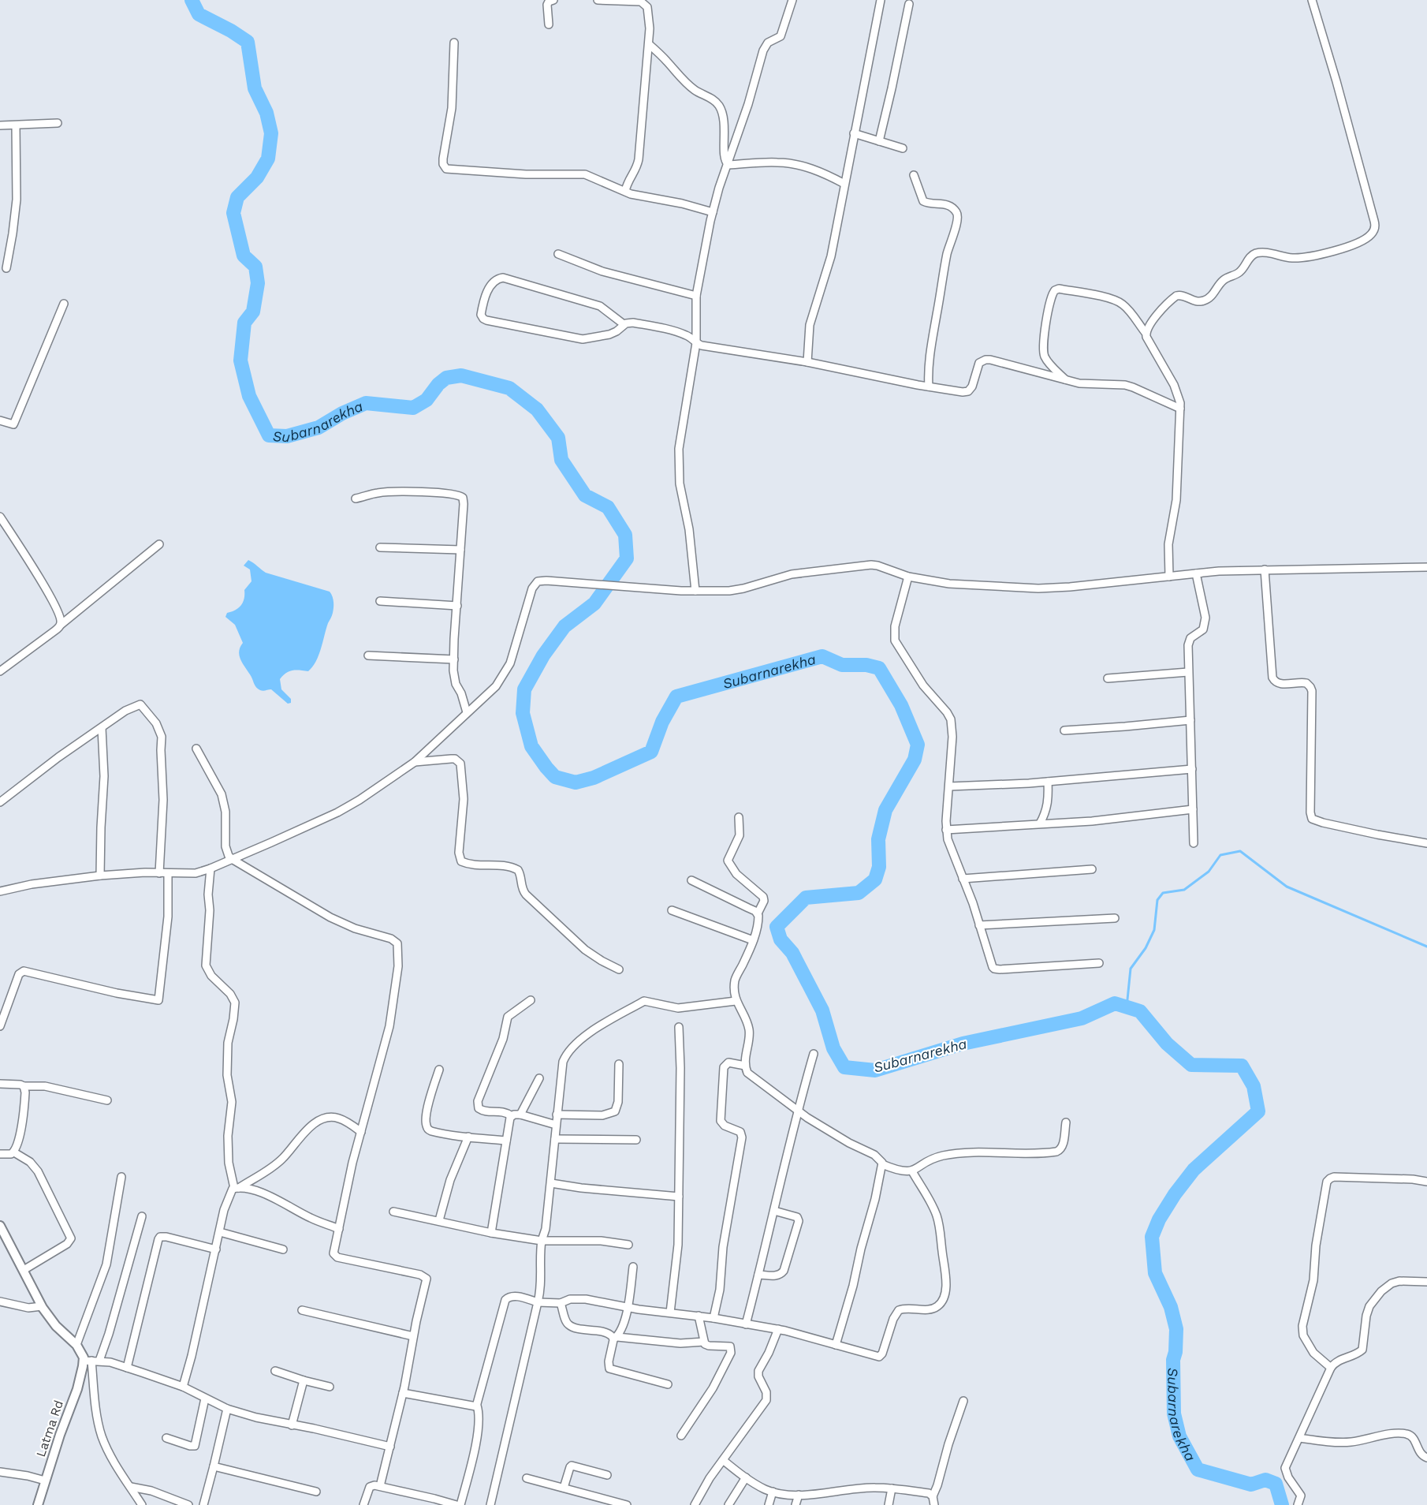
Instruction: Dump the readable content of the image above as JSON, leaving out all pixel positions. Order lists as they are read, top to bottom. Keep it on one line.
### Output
{"streets":{"street":["Latma Rd"]},"water":["Subarnarekha"]}
